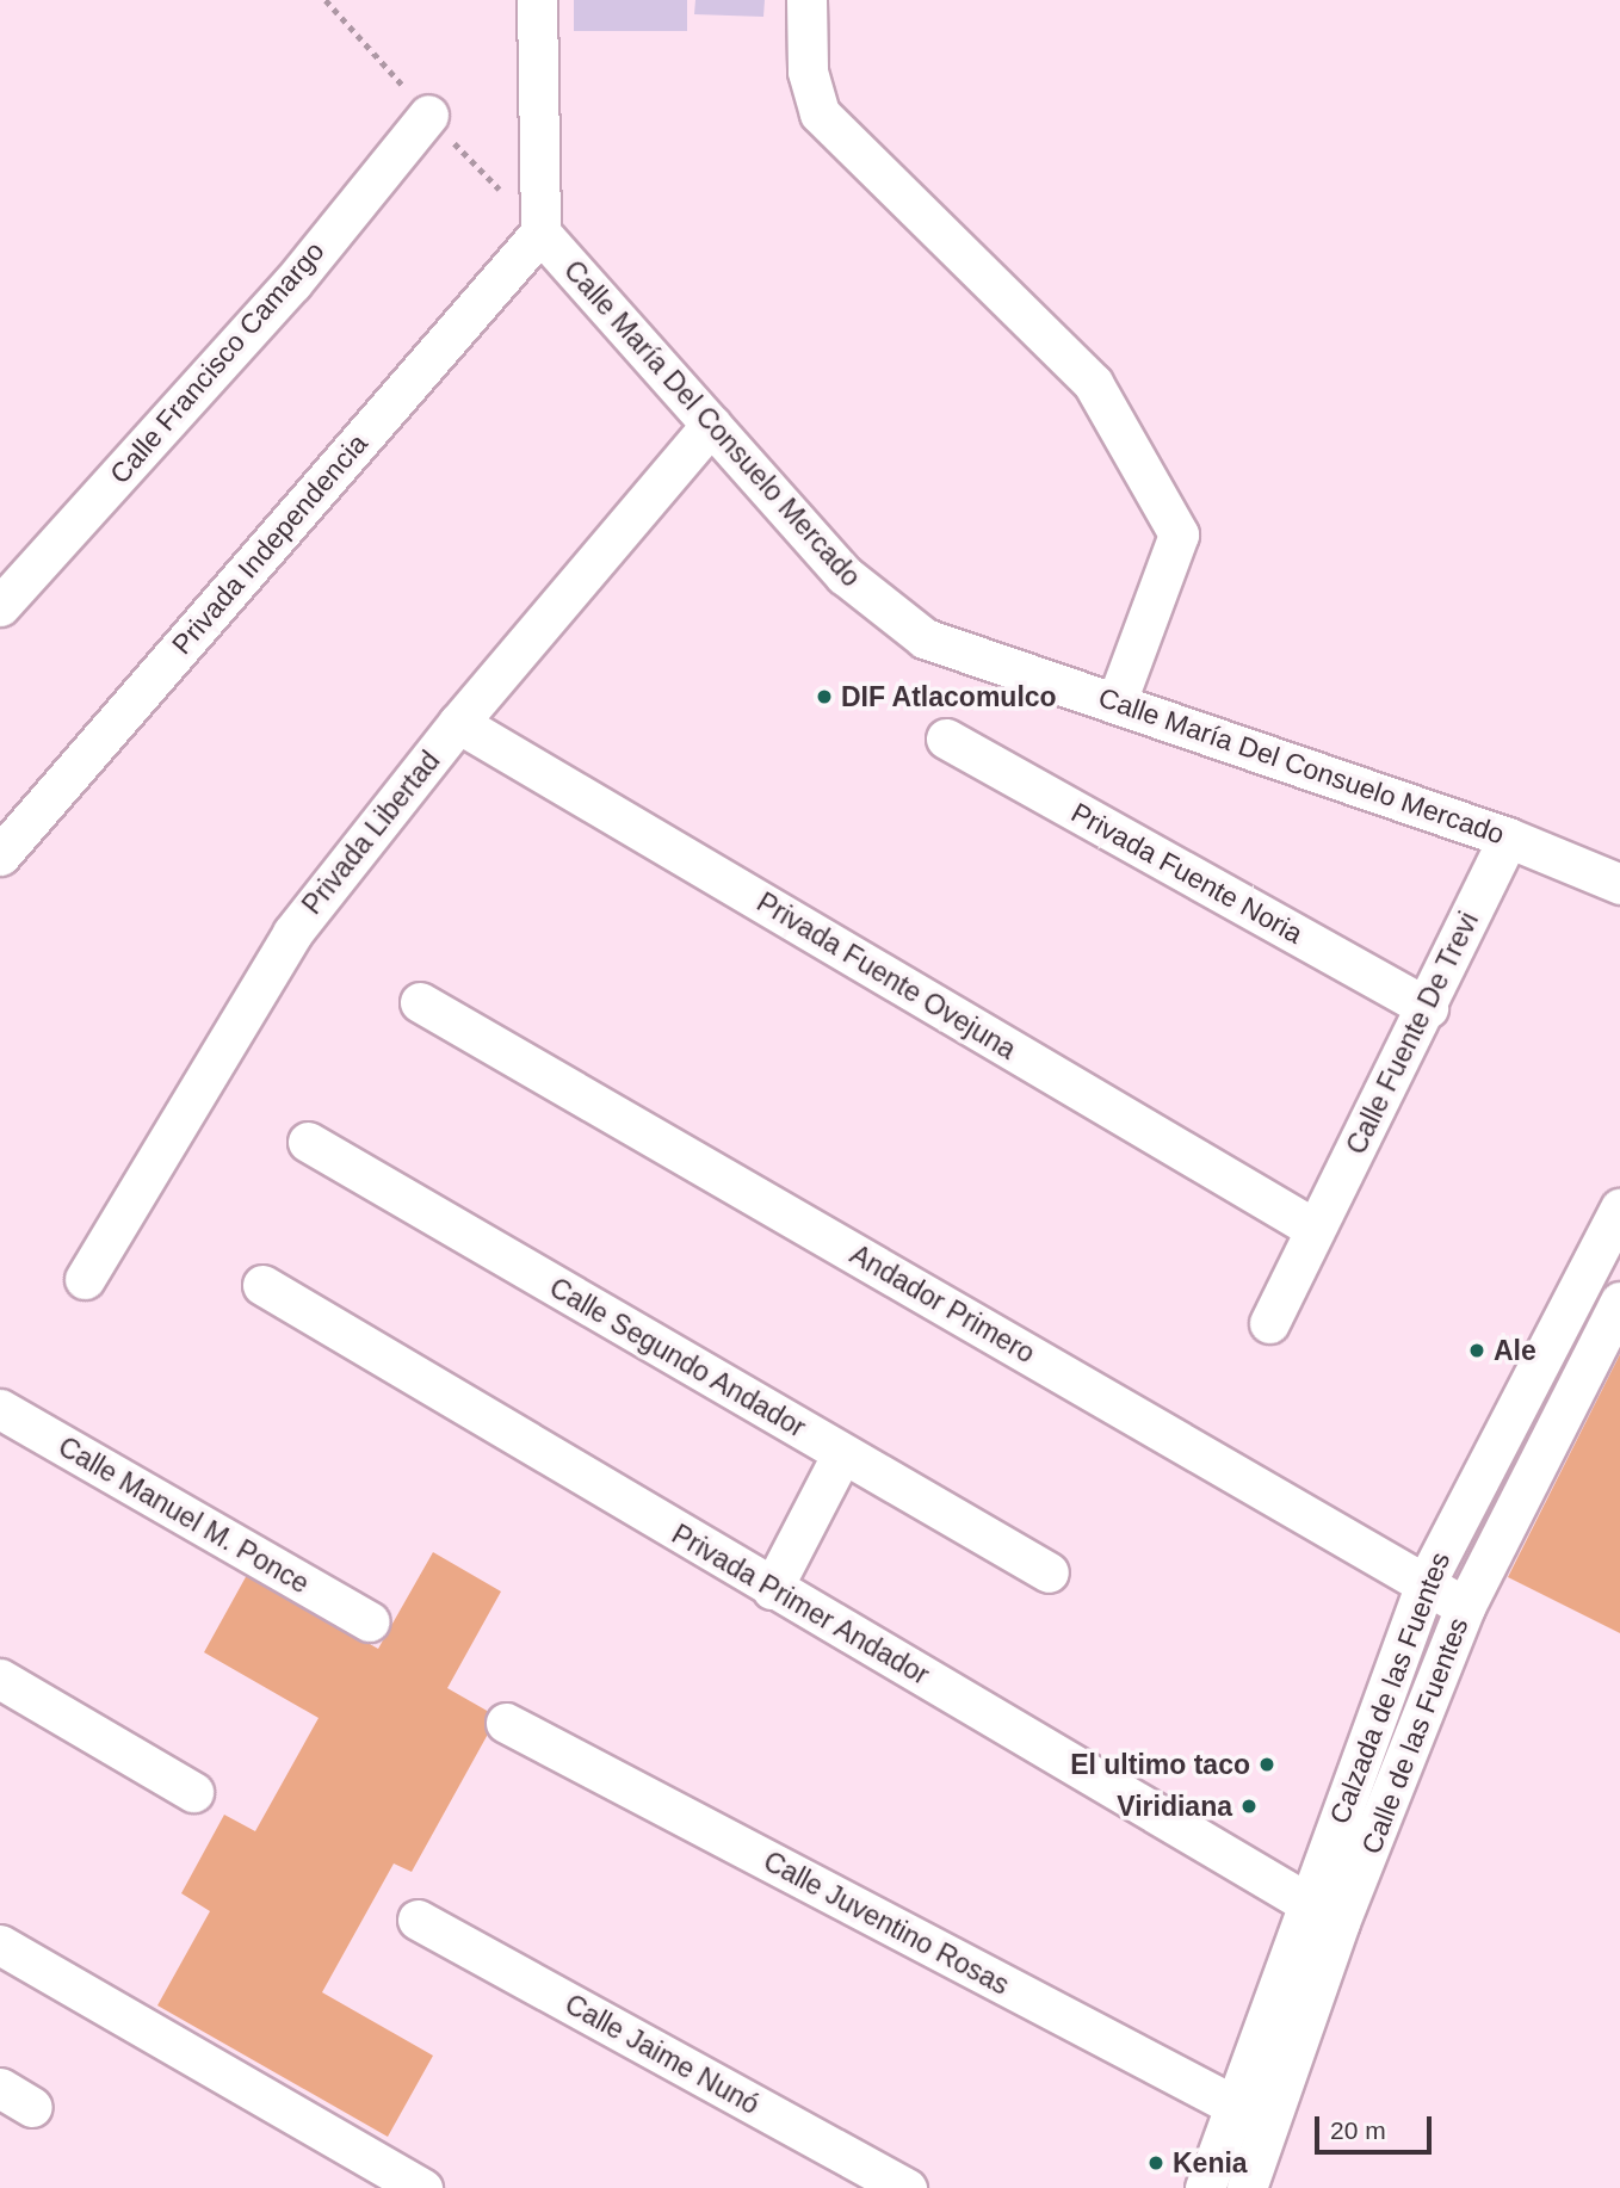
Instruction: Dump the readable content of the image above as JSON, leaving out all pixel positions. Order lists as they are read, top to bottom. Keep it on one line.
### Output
{"streets":{"street":["Calle Francisco Camargo","Calle María Del Consuelo Mercado","Privada Independencia","Privada Libertad","Privada Fuente Noria","Privada Fuente Ovejuna","Calle Fuente De Trevi","Andador Primero","Calle Segundo Andador","Calle Manuel M. Ponce","Privada Primer Andador","Calzada de las Fuentes","Calle de las Fuentes","Calle Juventino Rosas","Calle Jaime Nunó"]},"crossings":[["Calle María Del Consuelo Mercado","Privada Independencia"],["Calle María Del Consuelo Mercado","Privada Libertad"],["Calle María Del Consuelo Mercado","Calle Fuente De Trevi"],["Privada Libertad","Privada Fuente Ovejuna"],["Privada Fuente Noria","Calle Fuente De Trevi"],["Privada Fuente Ovejuna","Calle Fuente De Trevi"],["Andador Primero","Calzada de las Fuentes"],["Andador Primero","Calle de las Fuentes"],["Privada Primer Andador","Calzada de las Fuentes"],["Privada Primer Andador","Calle de las Fuentes"],["Calzada de las Fuentes","Calle Juventino Rosas"],["Calle de las Fuentes","Calle Juventino Rosas"]],"places":["DIF Atlacomulco","Ale","El ultimo taco","Viridiana","Kenia"],"scale_bar":"20 m"}
